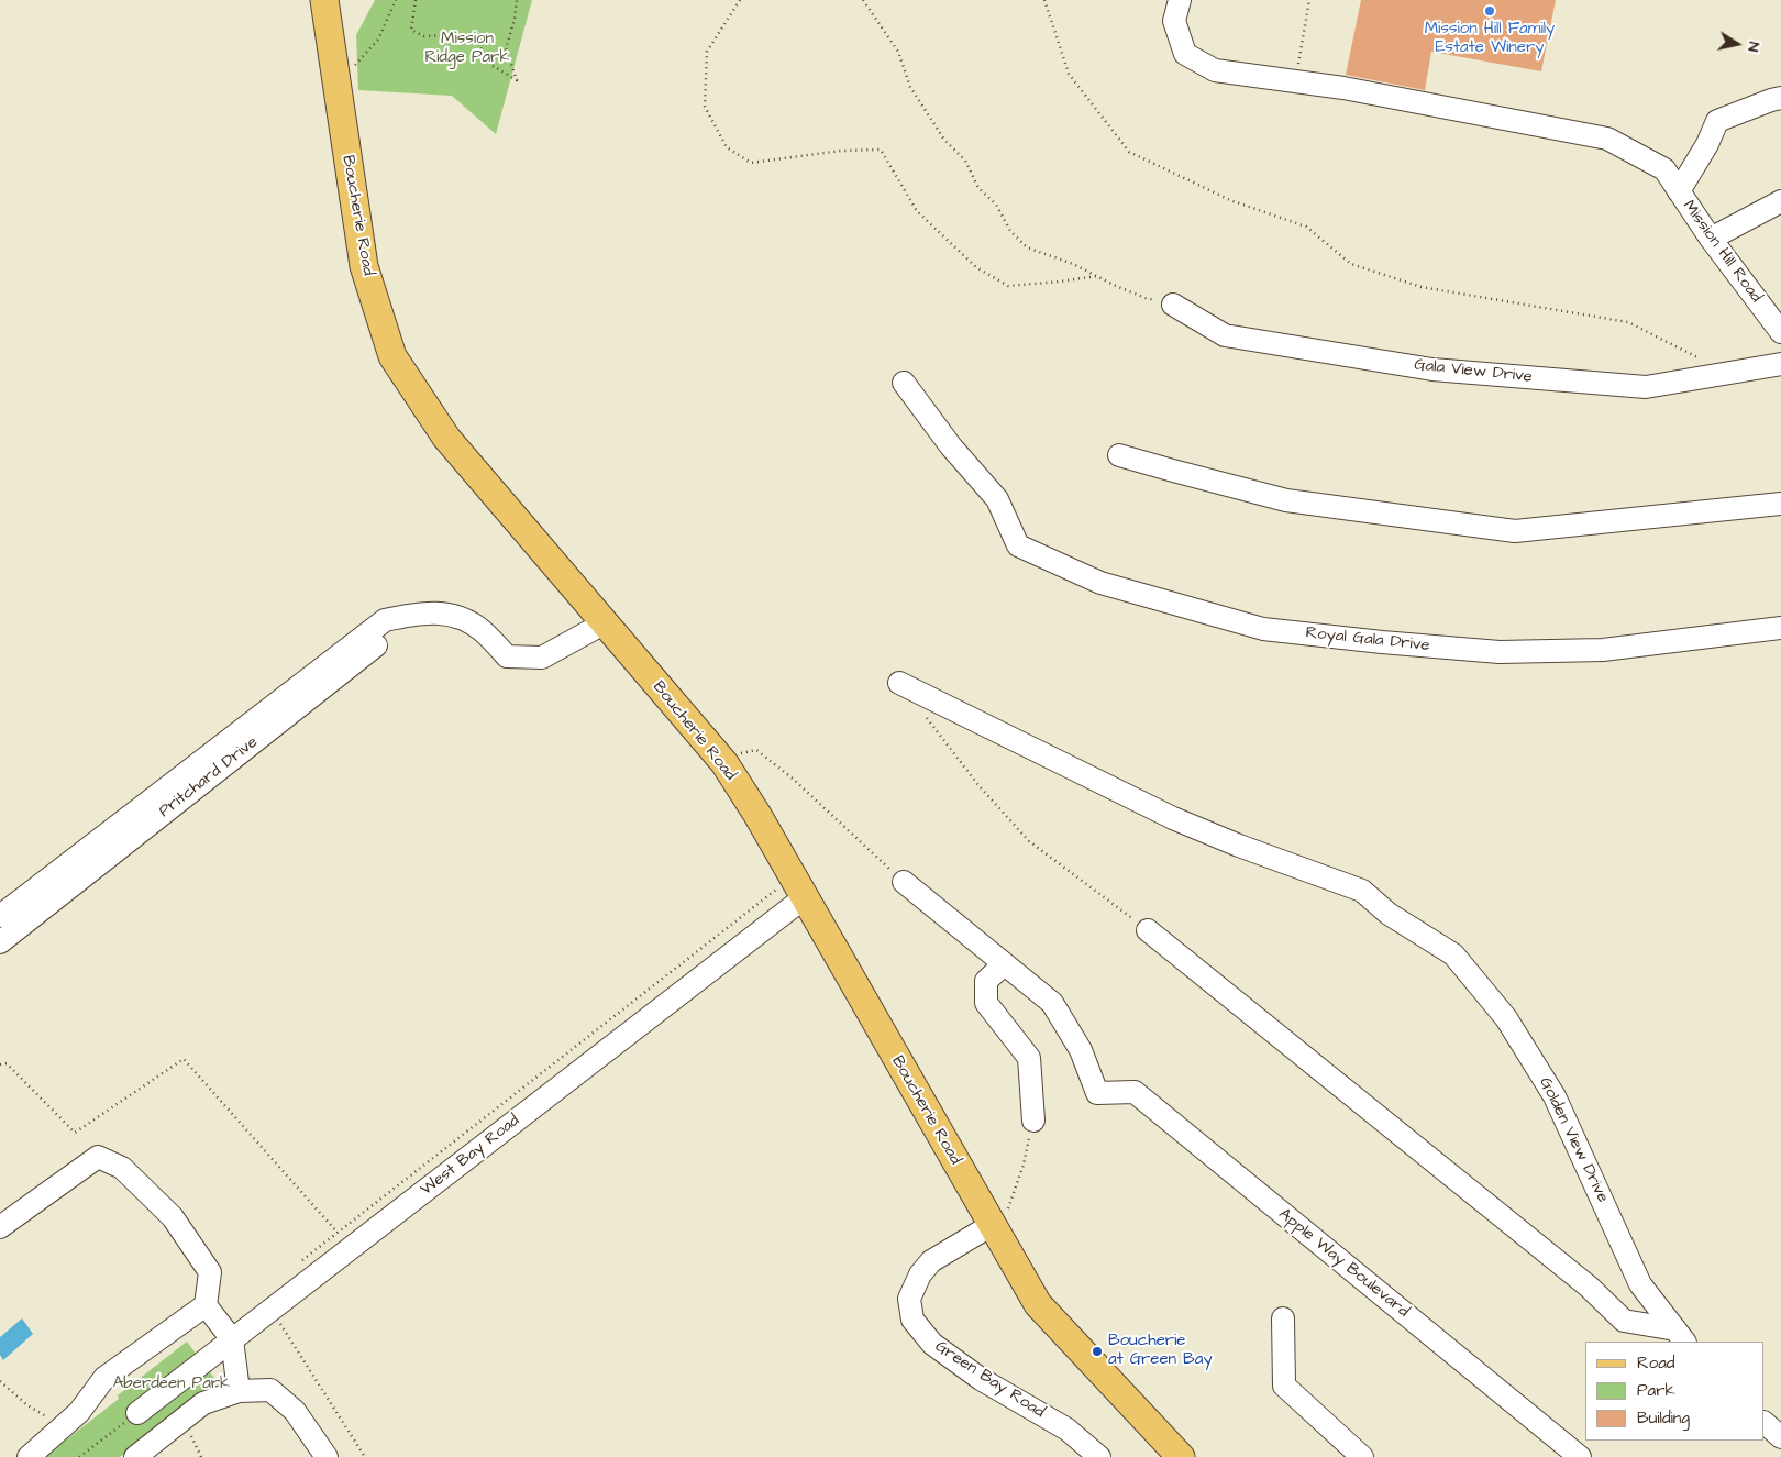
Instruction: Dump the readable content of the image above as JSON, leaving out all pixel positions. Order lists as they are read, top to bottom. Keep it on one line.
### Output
{"streets":{"main road":["Boucherie Road"],"street":["Mission Hill Road","Gala View Drive","Royal Gala Drive","Pritchard Drive","Golden View Drive","West Bay Road","Apple Way Boulevard","Green Bay Road"]},"crossings":[["Boucherie Road","Pritchard Drive"],["Boucherie Road","West Bay Road"],["Boucherie Road","Green Bay Road"]],"parks":["Mission Ridge Park","Aberdeen Park"],"places":["Mission Hill Family Estate Winery","Boucherie at Green Bay"],"legend":["Road","Park","Building"],"north":"right"}
